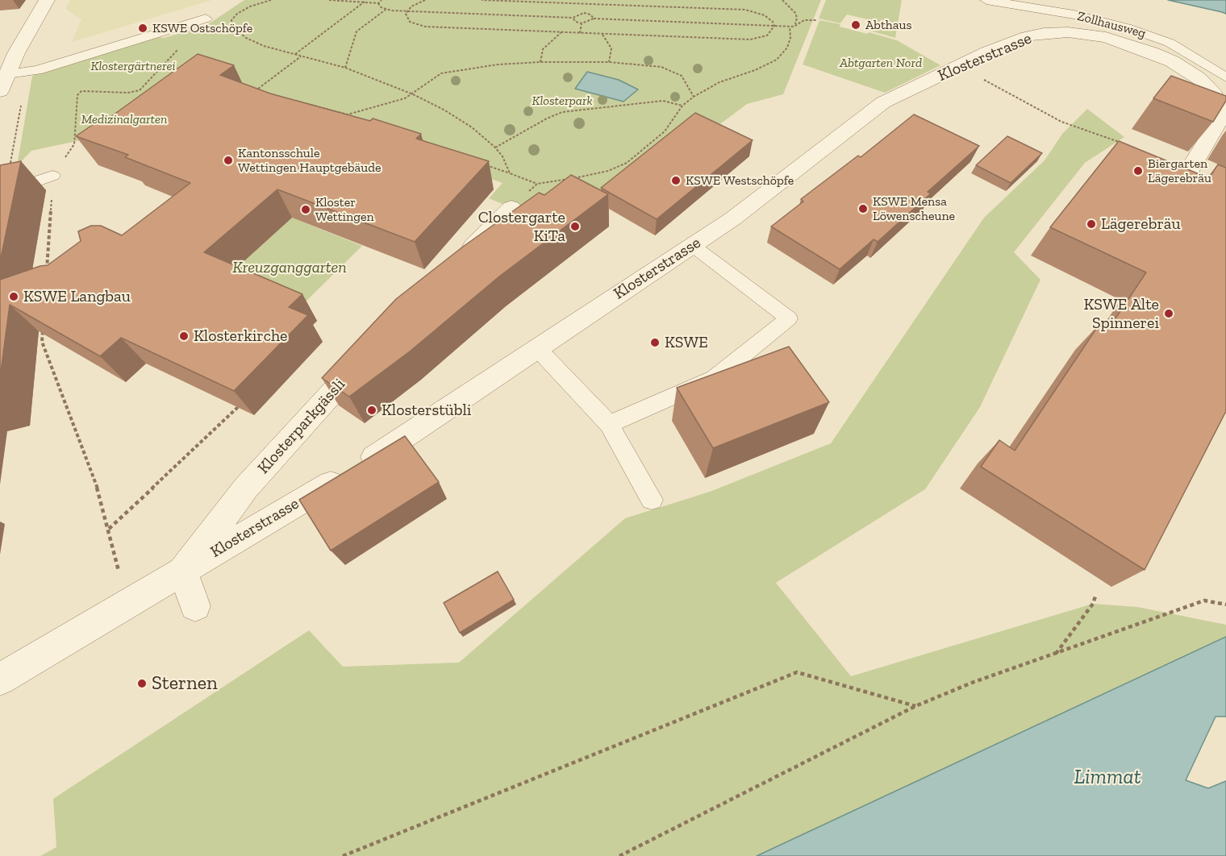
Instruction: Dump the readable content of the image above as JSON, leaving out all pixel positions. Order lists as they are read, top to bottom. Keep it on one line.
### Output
{"streets":{"street":["Klosterstrasse","Klosterparkgässli"],"lane":["Zollhausweg"]},"crossings":[["Klosterstrasse","Klosterparkgässli"]],"water":["Limmat"],"parks":["Abtgarten Nord","Klostergärtnerei","Klosterpark","Medizinalgarten","Kreuzganggarten"],"places":["Abthaus","KSWE Ostschöpfe","Kantonsschule Wettingen Hauptgebäude","Biergarten Lägerebräu","KSWE Westschöpfe","KSWE Mensa Löwenscheune","Kloster Wettingen","Lägerebräu","Clostergarte KiTa","KSWE Langbau","KSWE Alte Spinnerei","Klosterkirche","KSWE","Klosterstübli","Sternen"]}
